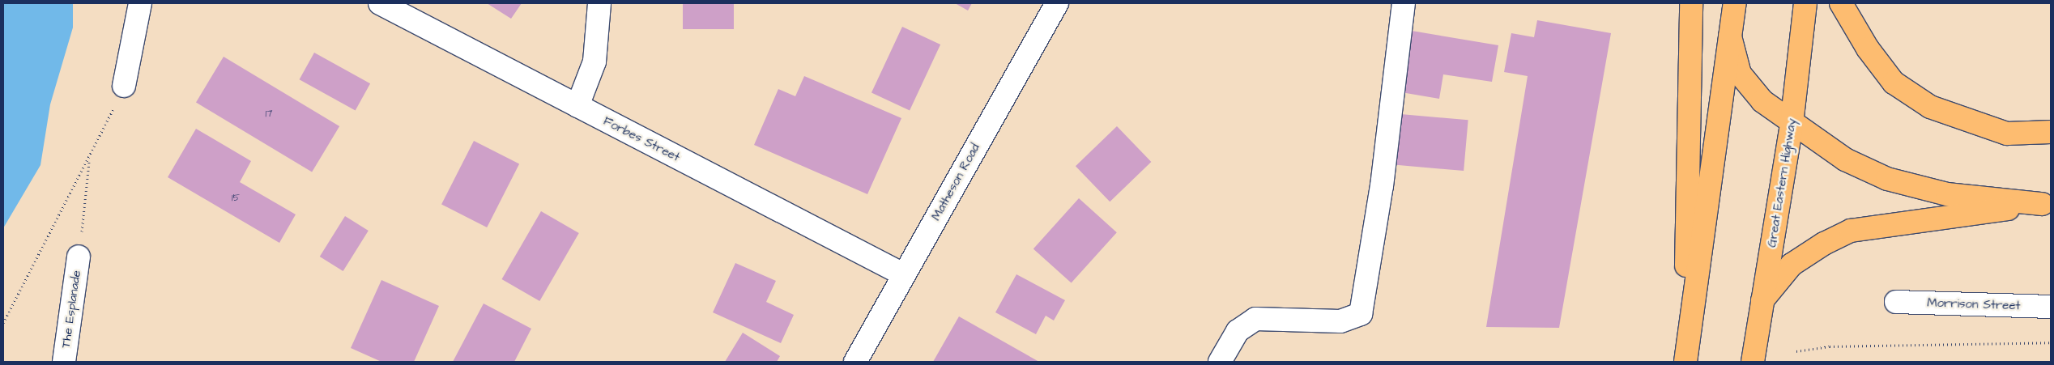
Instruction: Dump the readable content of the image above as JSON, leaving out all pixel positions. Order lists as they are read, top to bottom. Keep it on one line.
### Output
{"streets":{"highway":["Great Eastern Highway"],"street":["Forbes Street","Matheson Road","Morrison Street","The Esplanade"]},"crossings":[["Forbes Street","Matheson Road"]],"house_numbers":["17","15"]}
